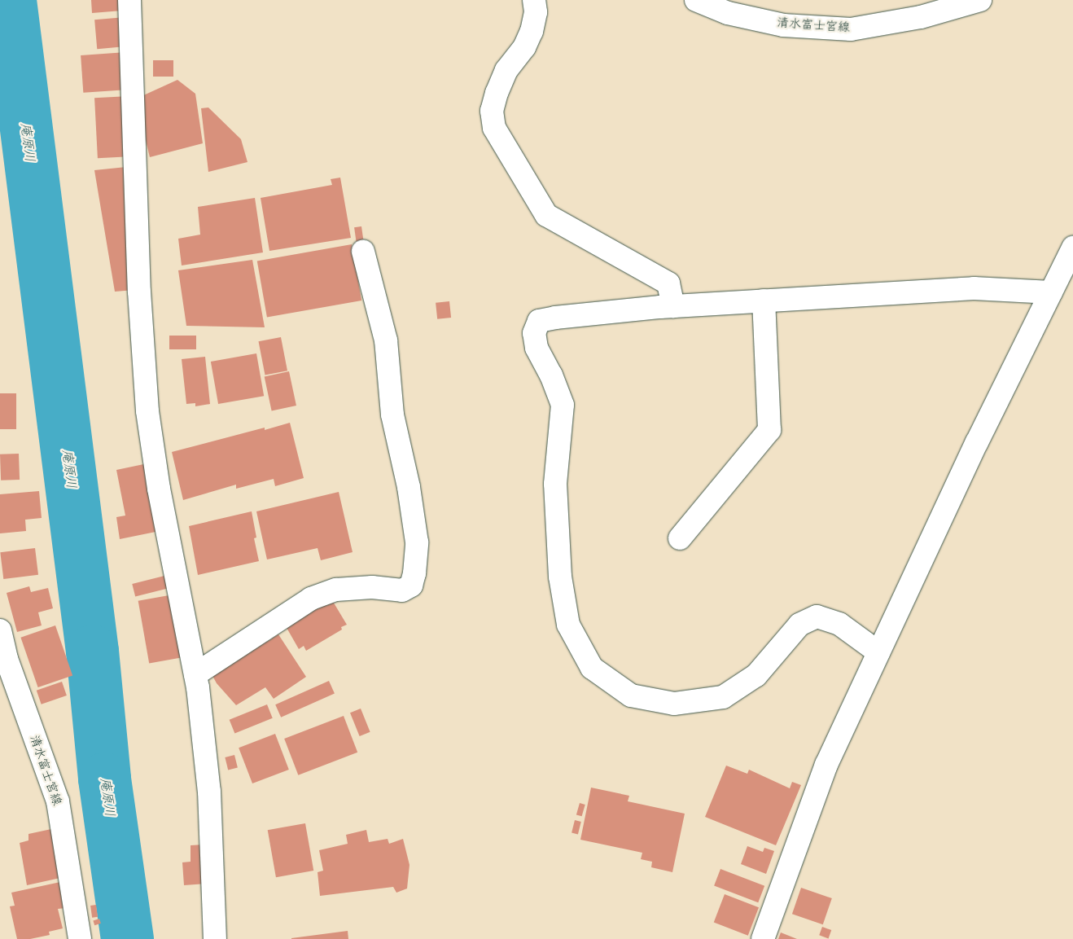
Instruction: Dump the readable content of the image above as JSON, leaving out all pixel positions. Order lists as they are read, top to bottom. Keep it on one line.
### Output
{"streets":{"street":["清水富士宮線"]},"water":["庵原川"]}
